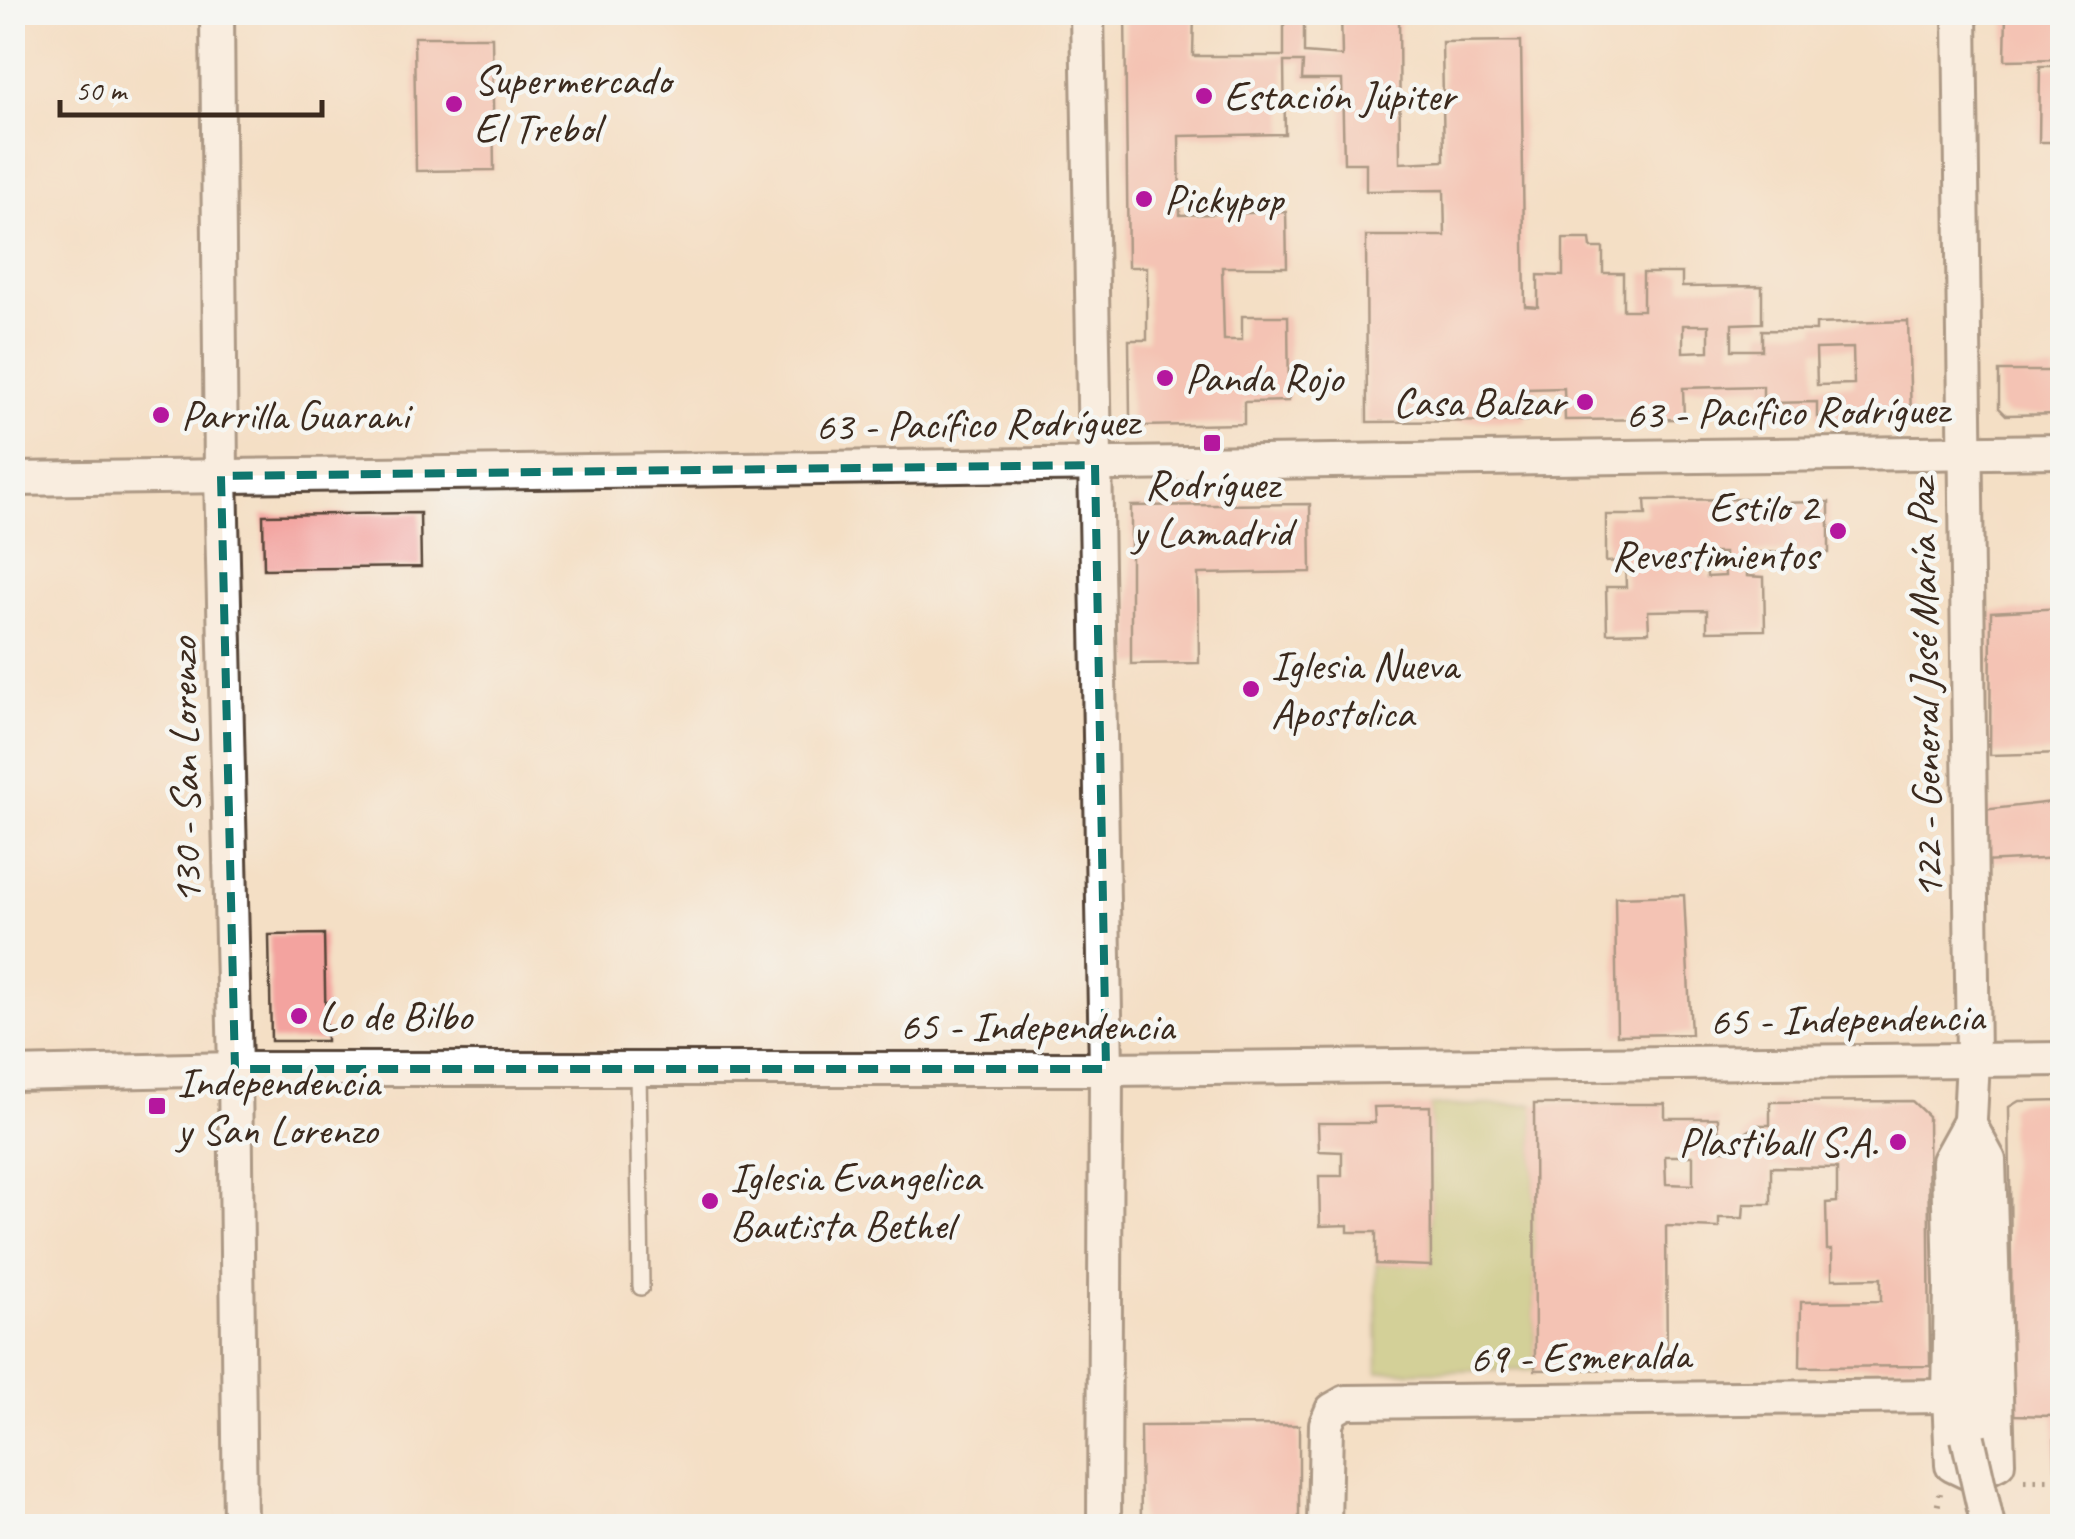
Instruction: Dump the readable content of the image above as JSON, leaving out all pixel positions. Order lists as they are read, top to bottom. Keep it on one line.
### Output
{"streets":{"street":["63 - Pacífico Rodríguez","122 - General José María Paz","130 - San Lorenzo","65 - Independencia","69 - Esmeralda"]},"crossings":[["63 - Pacífico Rodríguez","122 - General José María Paz"],["63 - Pacífico Rodríguez","130 - San Lorenzo"],["122 - General José María Paz","65 - Independencia"],["122 - General José María Paz","69 - Esmeralda"],["130 - San Lorenzo","65 - Independencia"]],"places":{"other":["Estación Júpiter","Supermercado El Trebol","Pickypop","Panda Rojo","Casa Balzar","Parrilla Guarani","Estilo 2 Revestimientos","Iglesia Nueva Apostolica","Lo de Bilbo","Plastiball S.A.","Iglesia Evangelica Bautista Bethel"],"transit":["Rodríguez y Lamadrid","Independencia y San Lorenzo"]},"scale_bar":"50 m"}
